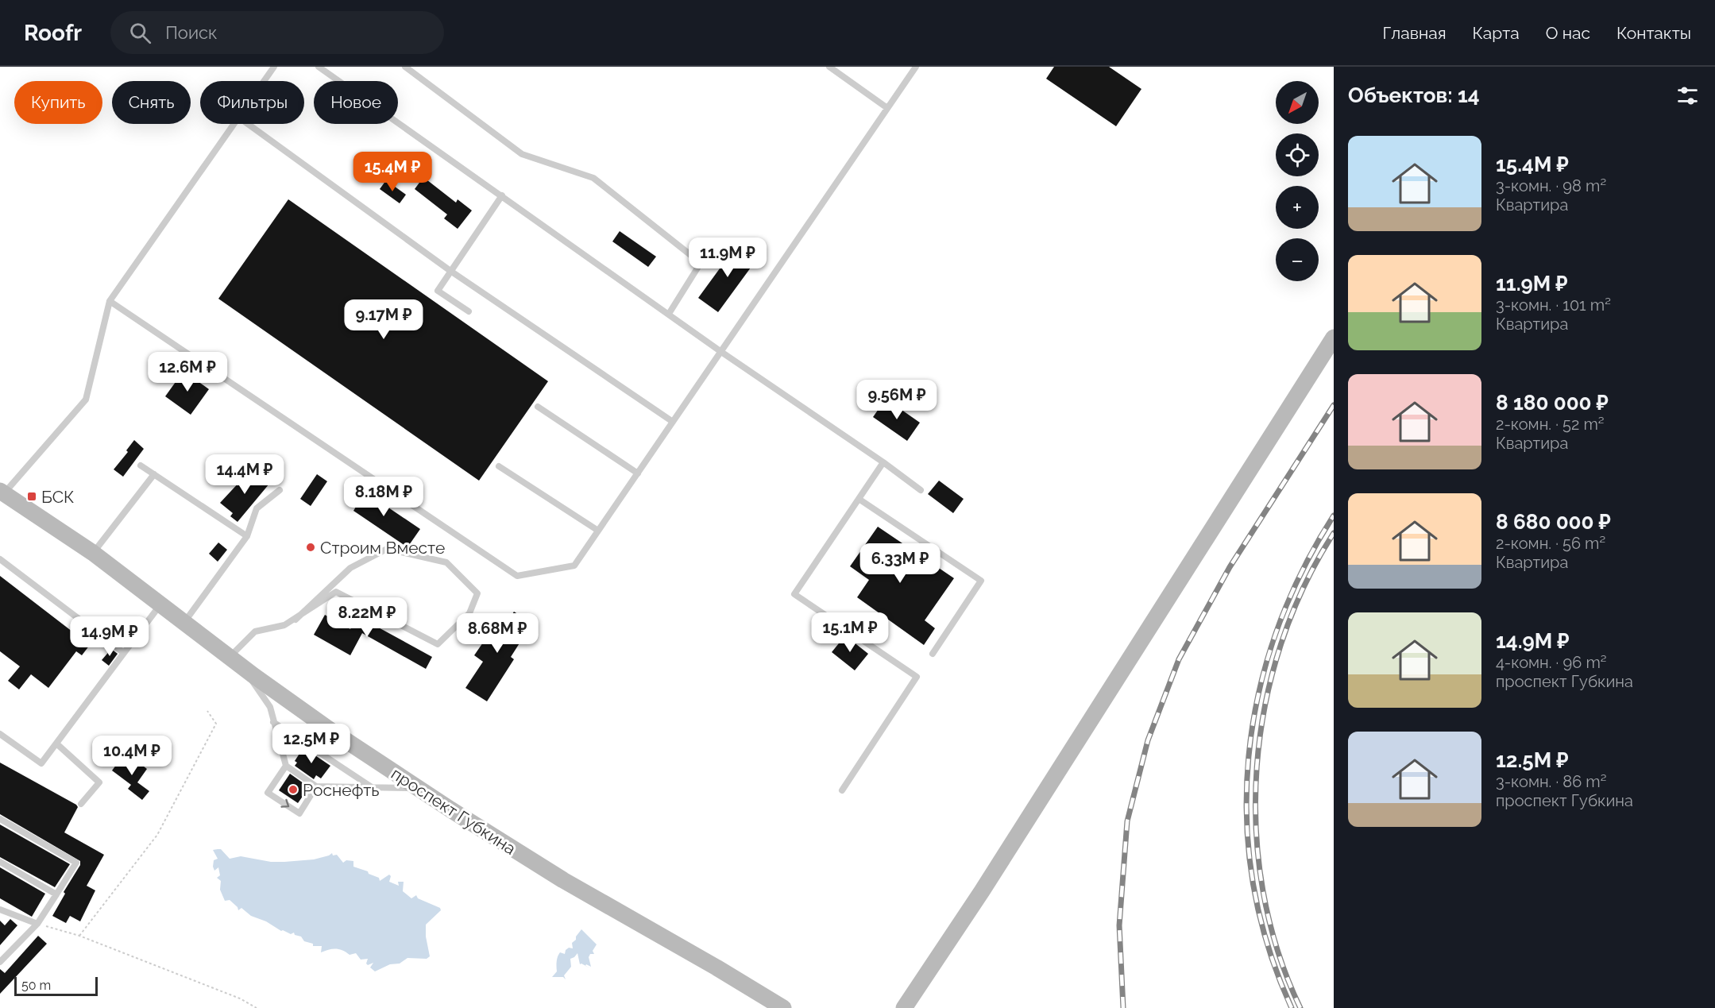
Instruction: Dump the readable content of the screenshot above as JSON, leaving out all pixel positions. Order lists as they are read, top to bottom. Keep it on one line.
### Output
{"streets":{"street":["проспект Губкина"]},"places":{"transit":["БСК"],"other":["Строим Вместе","Роснефть"]},"scale_bar":"50 m","north":"bottom left","page":{"header":"Roofr","search":"Поиск","nav":["Главная","Карта","О нас","Контакты"],"heading":"Объектов: 14","map_buttons":["+","−"],"chip":["Купить","Снять","Фильтры","Новое"],"list":[{"name":"15.4M ₽","note":"3-комн. · 98 m² · Квартира"},{"name":"11.9M ₽","note":"3-комн. · 101 m² · Квартира"},{"name":"8 180 000 ₽","note":"2-комн. · 52 m² · Квартира"},{"name":"8 680 000 ₽","note":"2-комн. · 56 m² · Квартира"},{"name":"14.9M ₽","note":"4-комн. · 96 m² · проспект Губкина"},{"name":"12.5M ₽","note":"3-комн. · 86 m² · проспект Губкина"}],"price":["15.4M ₽","11.9M ₽","9.17M ₽","12.6M ₽","9.56M ₽","14.4M ₽","8.18M ₽","6.33M ₽","8.22M ₽","15.1M ₽","8.68M ₽","14.9M ₽","12.5M ₽","10.4M ₽"],"scale":"50 m"}}
